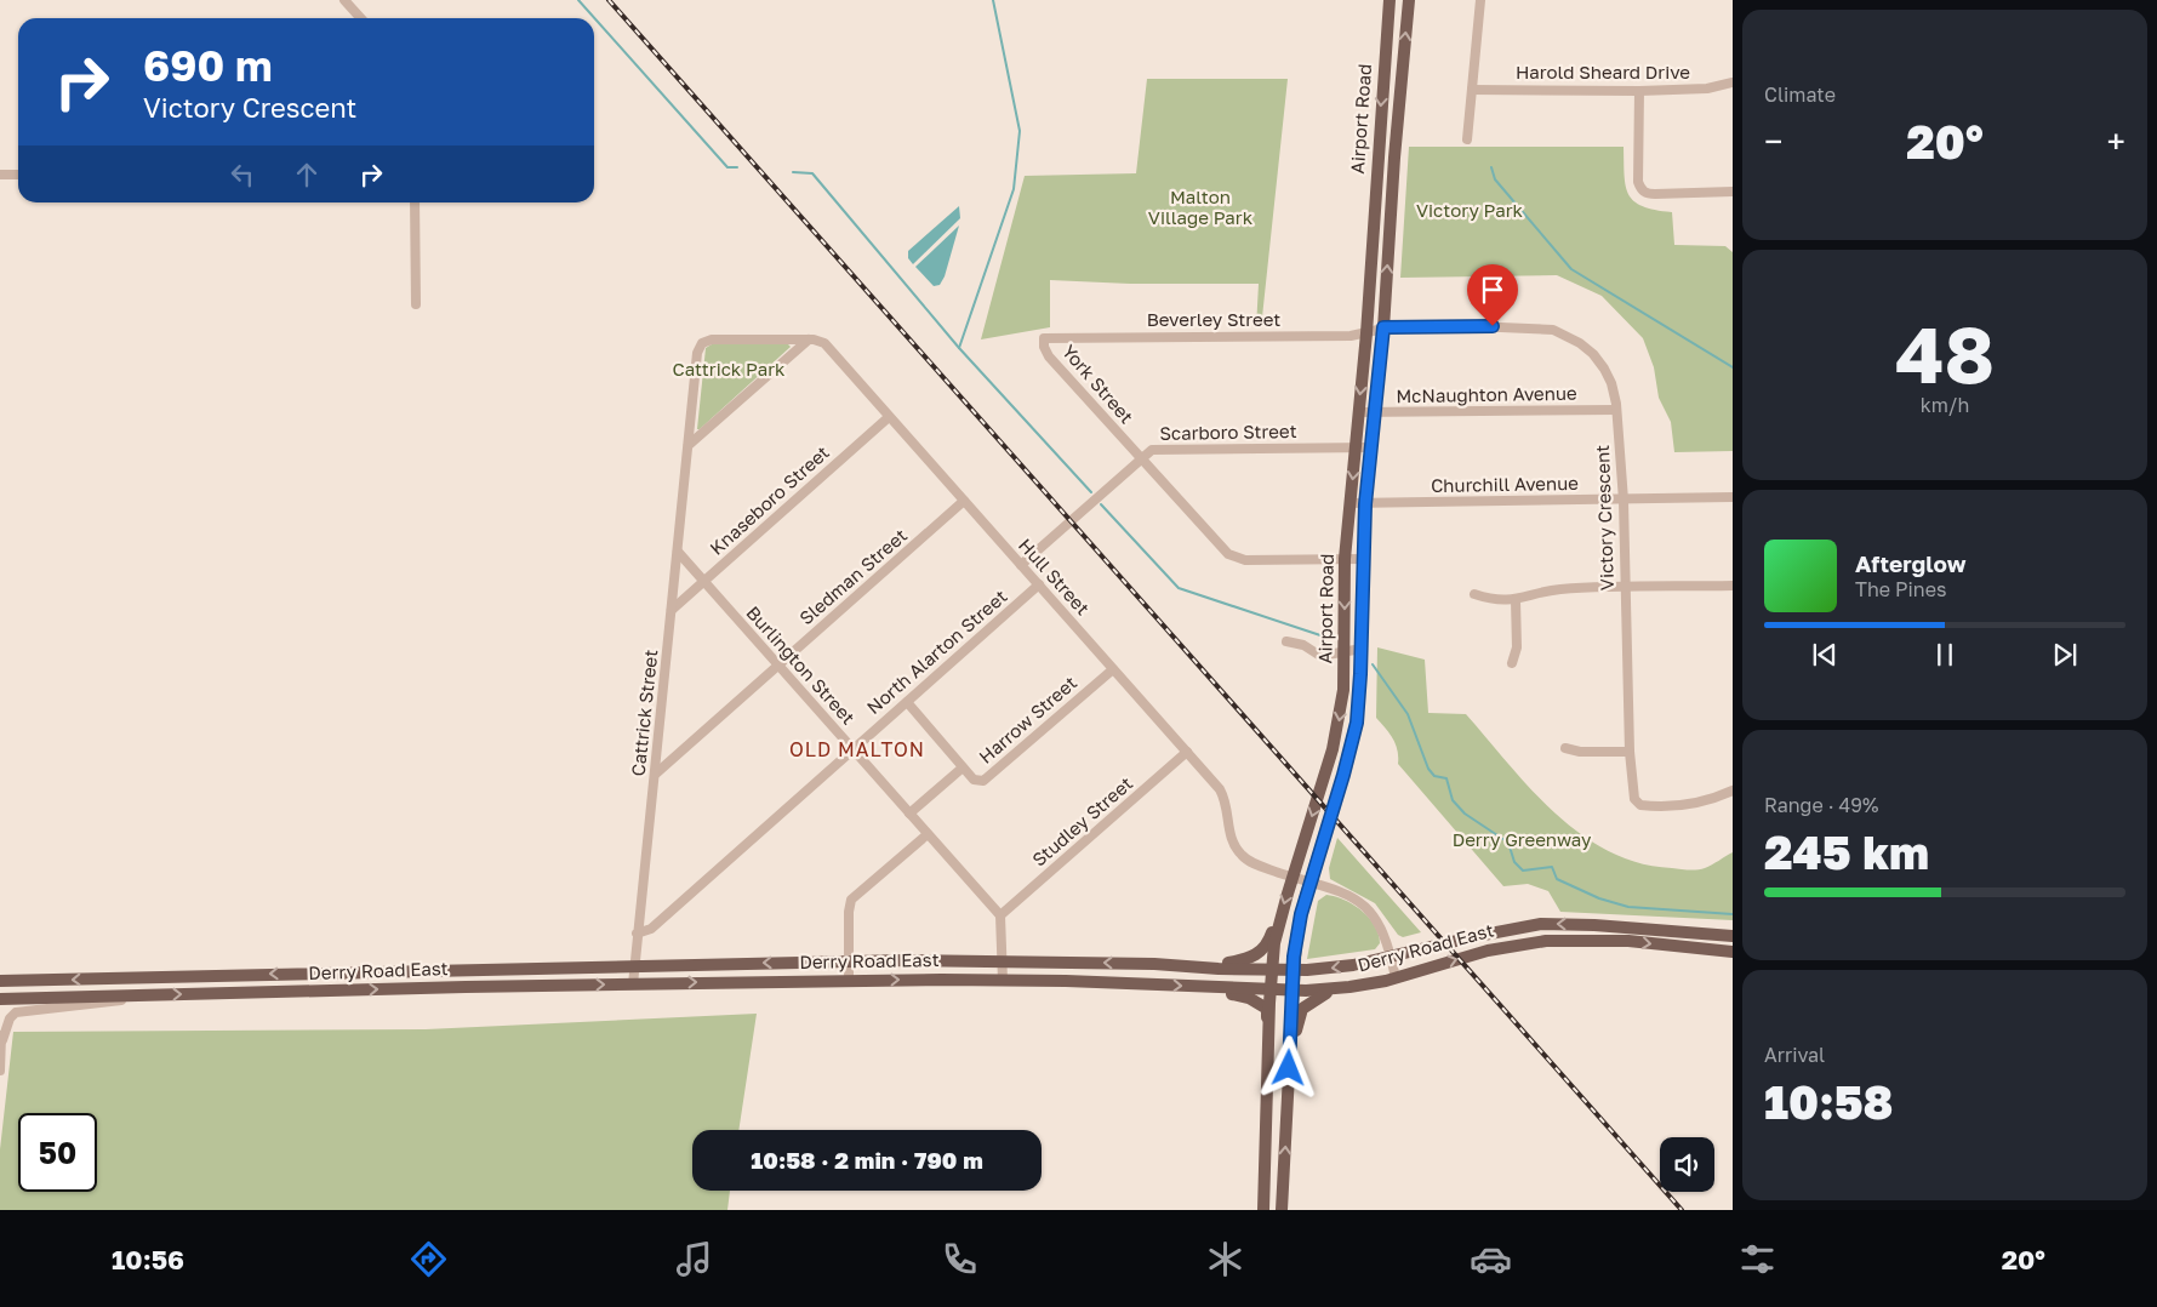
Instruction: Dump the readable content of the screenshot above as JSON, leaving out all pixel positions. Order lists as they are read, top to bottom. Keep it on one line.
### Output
{"streets":{"main road":["Airport Road","Derry Road East"],"street":["Harold Sheard Drive","Beverley Street","York Street","McNaughton Avenue","Scarboro Street","Churchill Avenue","Knaseboro Street","Victory Crescent","Sledman Street","Hull Street","North Alarton Street","Burlington Street","Cattrick Street","Harrow Street","Studley Street"]},"crossings":[["Airport Road","Beverley Street"],["Airport Road","York Street"],["Airport Road","McNaughton Avenue"],["Airport Road","Scarboro Street"],["Airport Road","Churchill Avenue"],["Airport Road","Victory Crescent"],["Airport Road","Hull Street"],["Airport Road","Derry Road East"],["Beverley Street","York Street"],["Beverley Street","Victory Crescent"],["York Street","Scarboro Street"],["McNaughton Avenue","Victory Crescent"],["Scarboro Street","Hull Street"],["Churchill Avenue","Victory Crescent"],["Knaseboro Street","Hull Street"],["Knaseboro Street","Burlington Street"],["Knaseboro Street","Cattrick Street"],["Sledman Street","Hull Street"],["Sledman Street","Burlington Street"],["Sledman Street","Cattrick Street"],["Hull Street","North Alarton Street"],["Hull Street","Harrow Street"],["Hull Street","Studley Street"],["Hull Street","Derry Road East"],["North Alarton Street","Burlington Street"],["North Alarton Street","Cattrick Street"],["Burlington Street","Cattrick Street"],["Burlington Street","Harrow Street"],["Burlington Street","Studley Street"],["Cattrick Street","Derry Road East"]],"districts":["OLD MALTON"],"parks":["Malton Village Park","Victory Park","Cattrick Park","Derry Greenway"],"page":{"tile":["Climate",["48","km/h"],["Range · 49%","245 km"],["Arrival","10:58"]],"turn":["690 m","Victory Crescent"],"heat":["−","20°","+"],"song":["Afterglow","The Pines"],"limit":"50","trip":"10:58 · 2 min · 790 m","tabs":["10:56","20°"]}}
